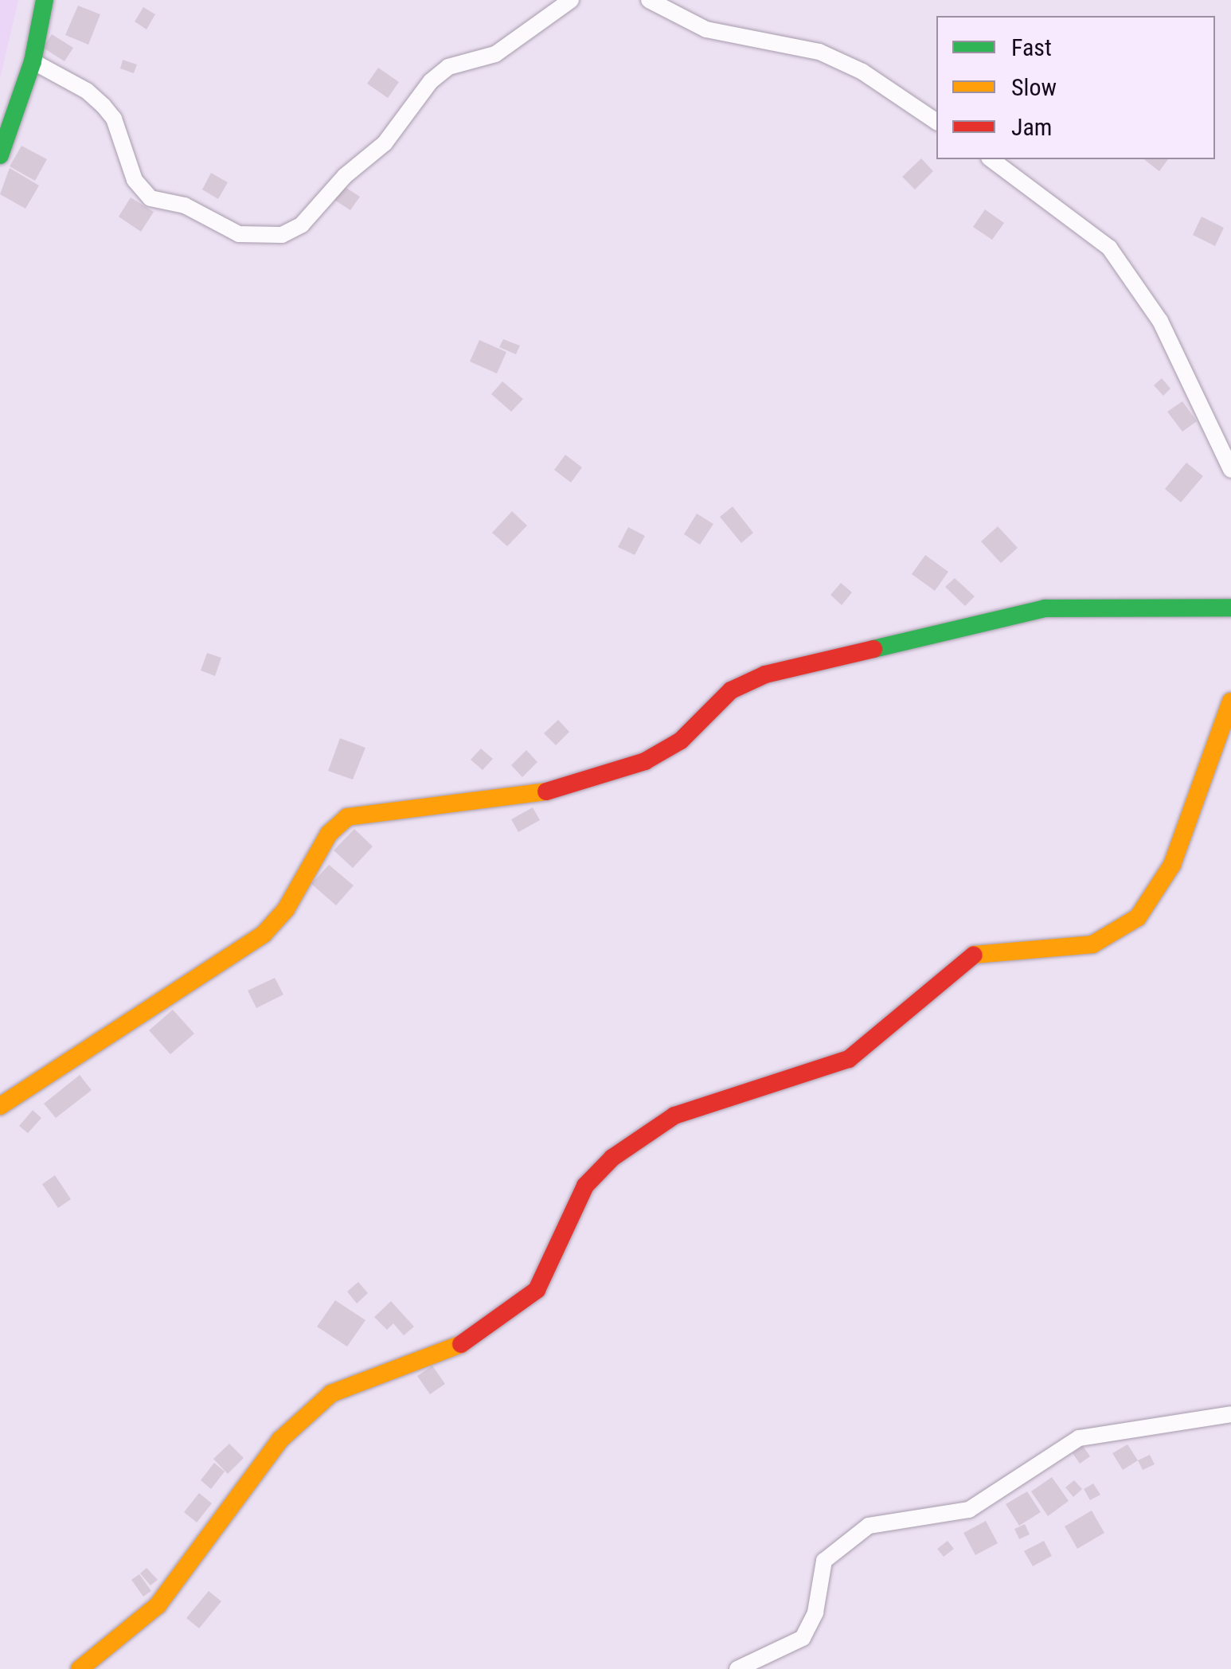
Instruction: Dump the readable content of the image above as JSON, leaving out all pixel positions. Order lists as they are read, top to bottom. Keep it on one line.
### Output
{"legend":["Fast","Slow","Jam"]}
